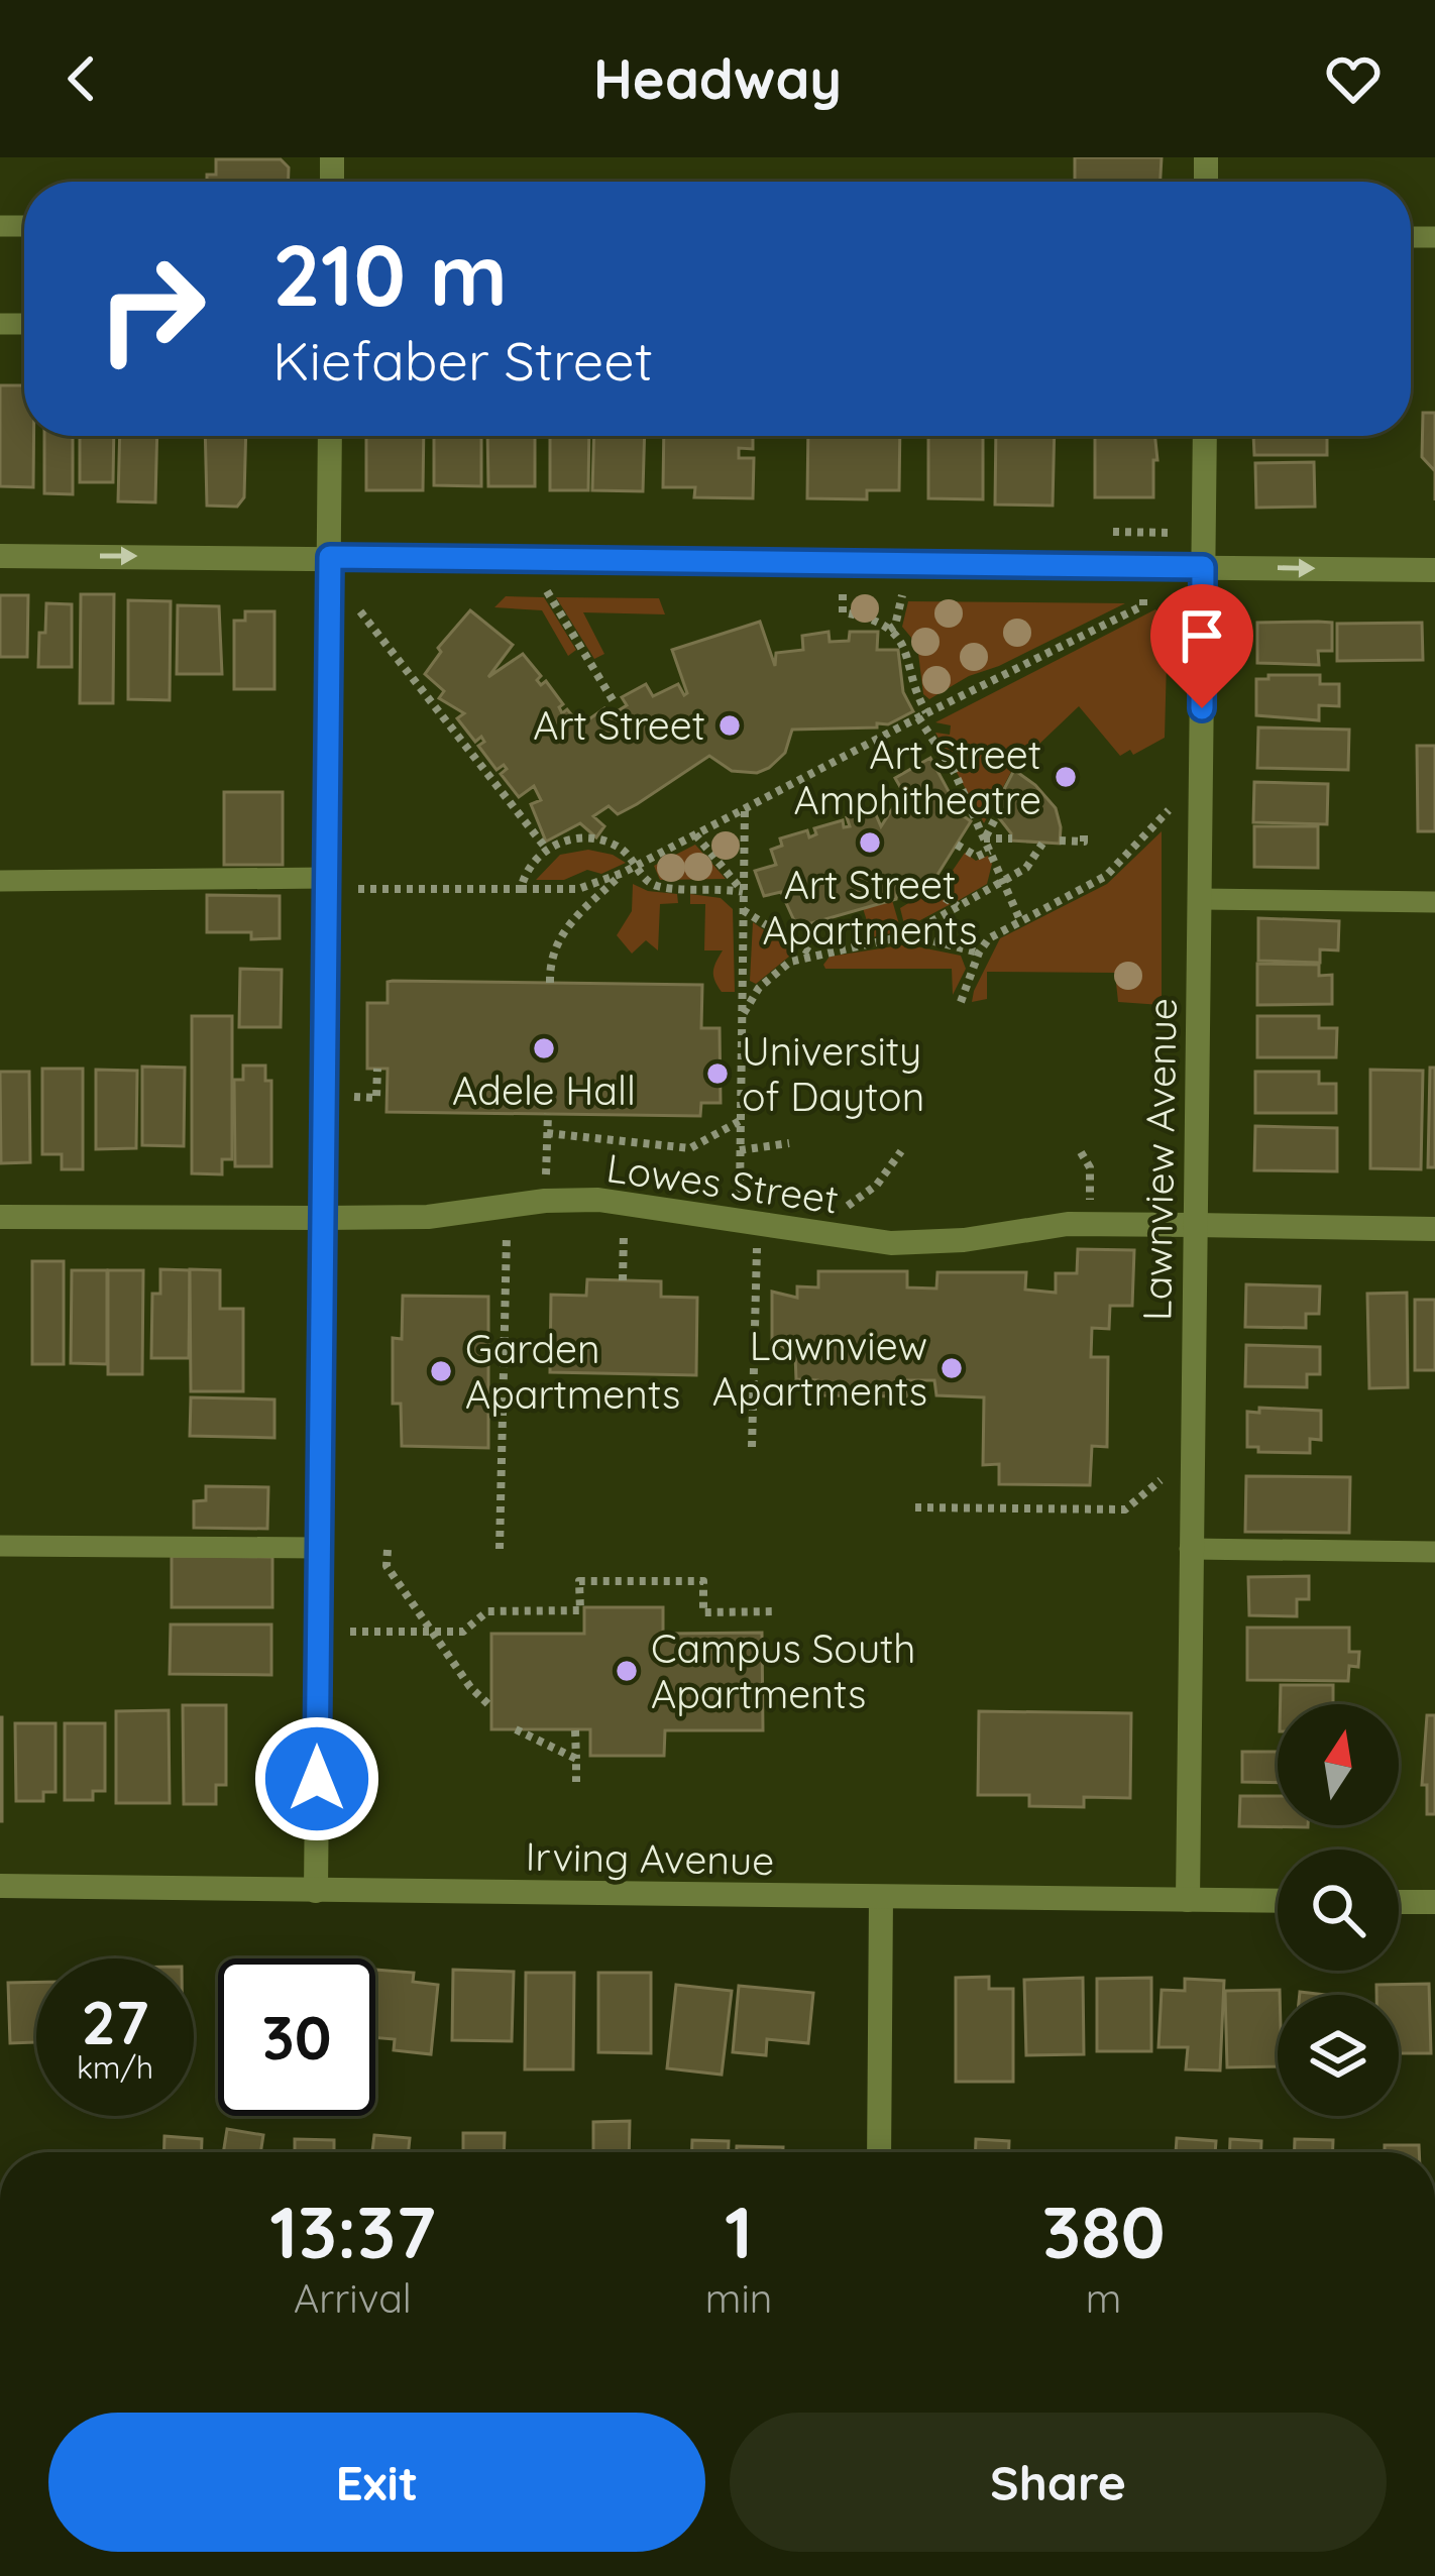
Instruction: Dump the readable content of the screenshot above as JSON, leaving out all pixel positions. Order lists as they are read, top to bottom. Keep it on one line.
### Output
{"streets":{"street":["Lawnview Avenue","Lowes Street","Irving Avenue"]},"crossings":[["Lawnview Avenue","Lowes Street"],["Lawnview Avenue","Irving Avenue"]],"places":["Art Street","Art Street Amphitheatre","Art Street Apartments","Adele Hall","University of Dayton","Lawnview Apartments","Garden Apartments","Campus South Apartments"],"north":"top","page":{"header":"Headway","turn":["210 m","Kiefaber Street"],"speed":"27 km/h","limit":"30","eta":["13:37","Arrival","1","min","380","m"],"buttons":["Exit","Share"]}}
